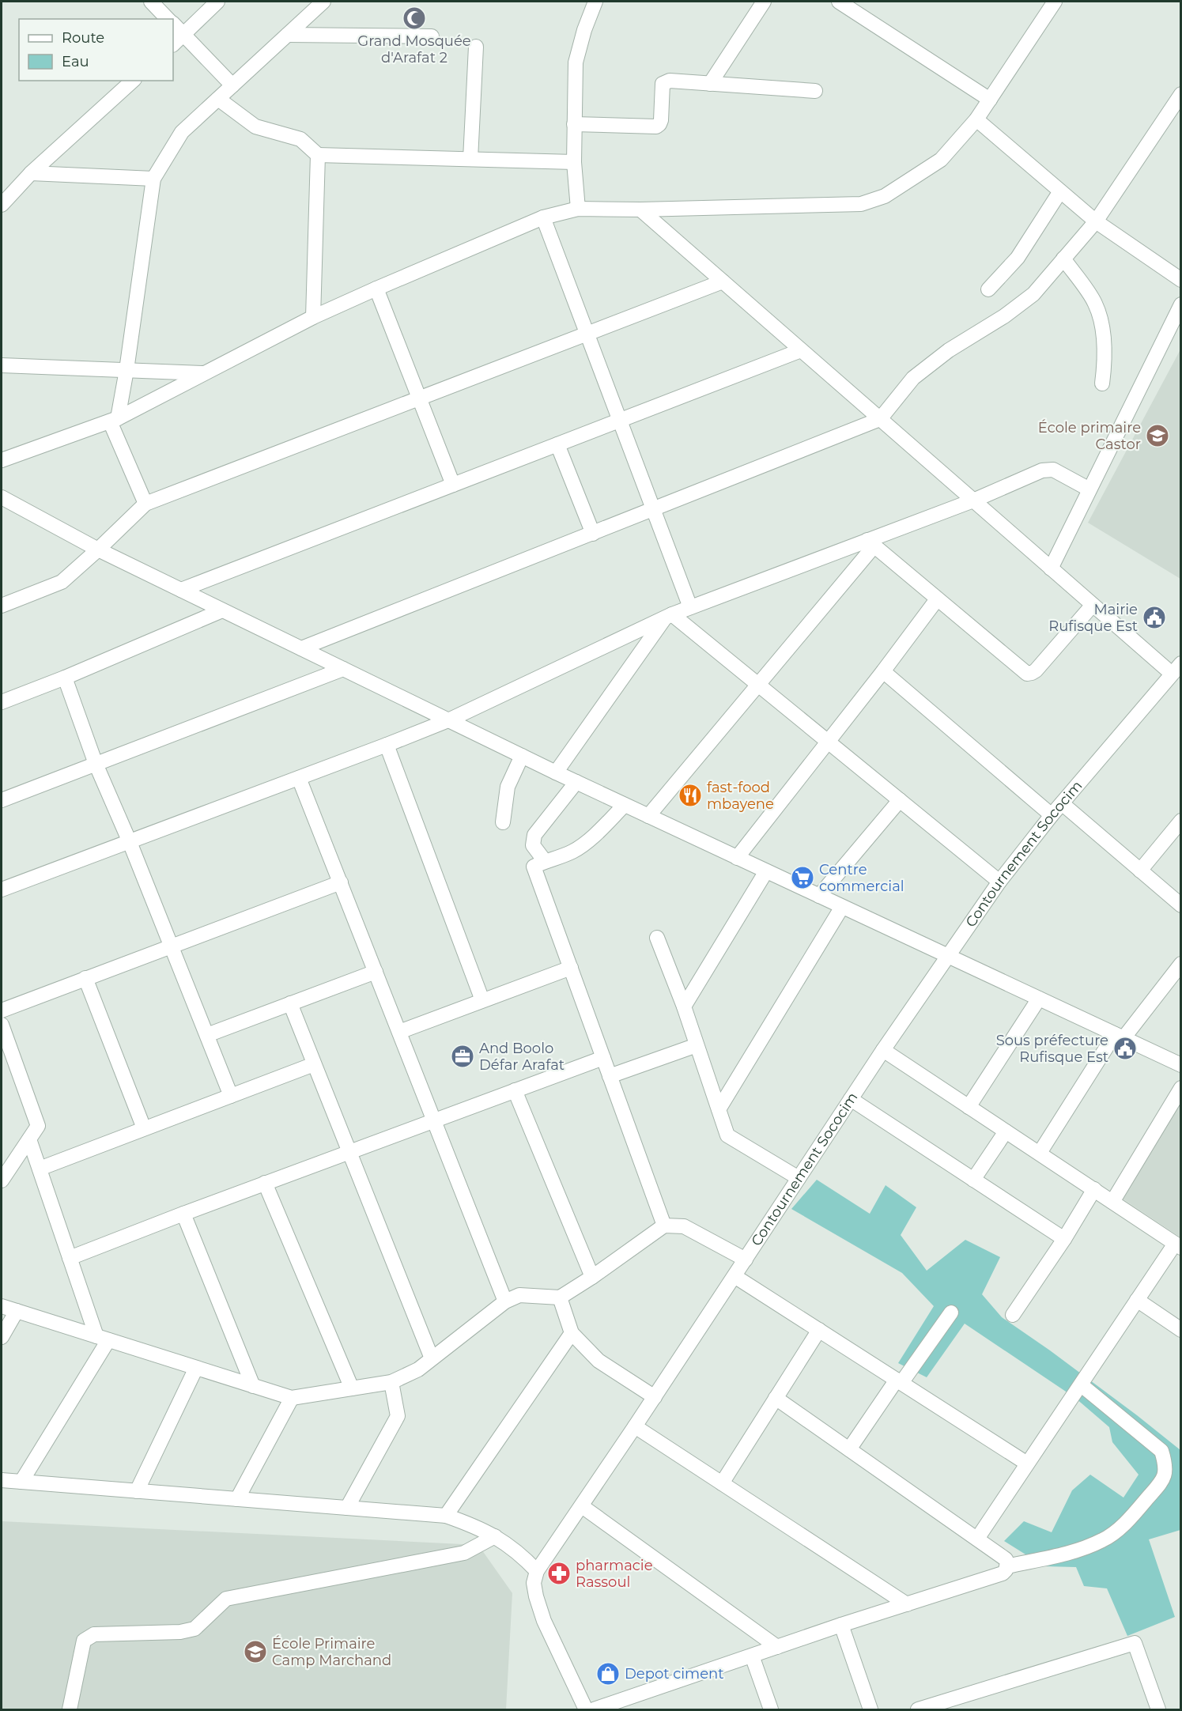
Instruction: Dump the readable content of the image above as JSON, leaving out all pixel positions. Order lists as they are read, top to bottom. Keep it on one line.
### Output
{"streets":{"street":["Contournement Sococim"]},"places":{"mosque":["Grand Mosquée d'Arafat 2"],"school or university":["École primaire Castor","École Primaire Camp Marchand"],"public building":["Mairie Rufisque Est","Sous préfecture Rufisque Est"],"restaurant":["fast-food mbayene"],"supermarket":["Centre commercial"],"office":["And Boolo Défar Arafat"],"pharmacy":["pharmacie Rassoul"],"shop":["Depot ciment"]},"legend":["Route","Eau"]}
